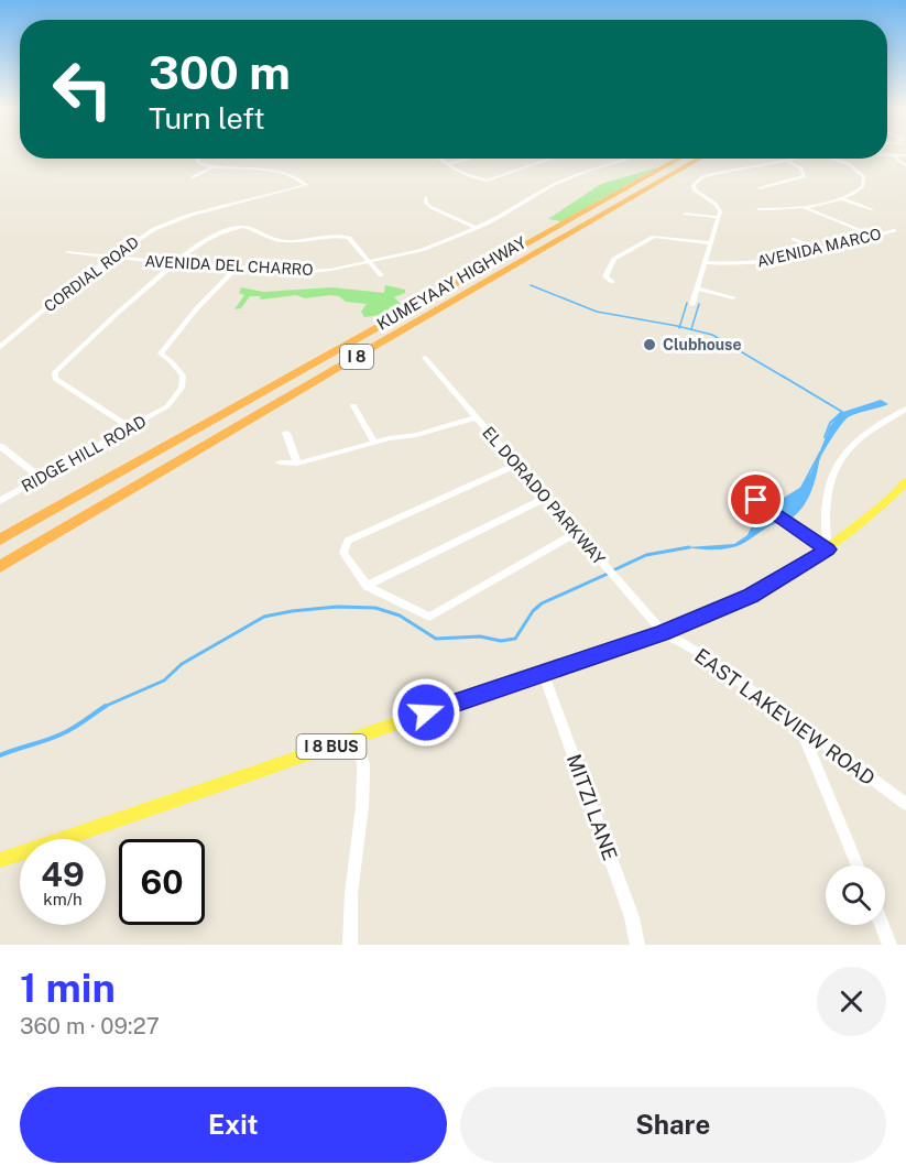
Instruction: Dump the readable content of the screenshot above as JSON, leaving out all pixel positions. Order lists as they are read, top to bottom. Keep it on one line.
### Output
{"streets":{"highway":["KUMEYAAY HIGHWAY","I 8"],"main road":["I 8 BUS"],"street":["AVENIDA MARCO","AVENIDA DEL CHARRO","CORDIAL ROAD","RIDGE HILL ROAD","EL DORADO PARKWAY","EAST LAKEVIEW ROAD","MITZI LANE"]},"crossings":[["AVENIDA DEL CHARRO","CORDIAL ROAD"],["AVENIDA DEL CHARRO","RIDGE HILL ROAD"],["EL DORADO PARKWAY","EAST LAKEVIEW ROAD"],["EL DORADO PARKWAY","I 8 BUS"],["EAST LAKEVIEW ROAD","I 8 BUS"],["I 8 BUS","MITZI LANE"]],"places":["Clubhouse"],"page":{"turn":["300 m","Turn left"],"speed":"49 km/h","limit":"60","heading":["1 min","360 m · 09:27"],"buttons":["Exit","Share"]}}
